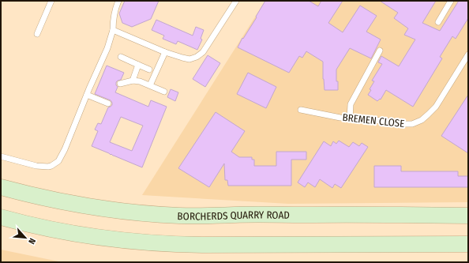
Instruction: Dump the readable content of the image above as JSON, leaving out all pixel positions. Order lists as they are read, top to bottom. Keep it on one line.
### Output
{"streets":{"main road":["BORCHERDS QUARRY ROAD"],"lane":["BREMEN CLOSE"]},"north":"bottom right"}
